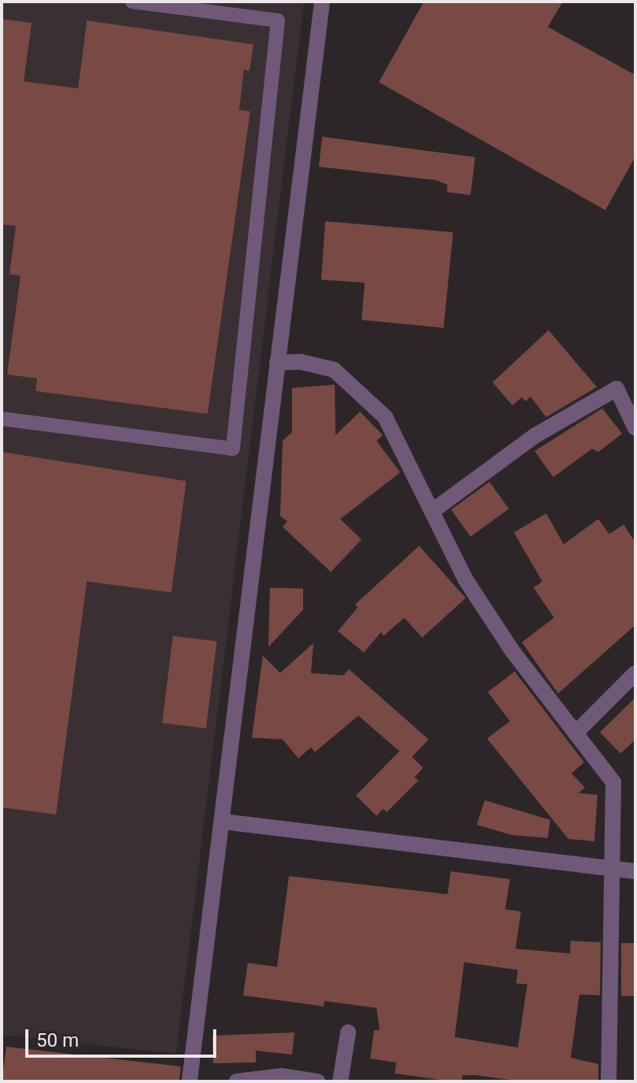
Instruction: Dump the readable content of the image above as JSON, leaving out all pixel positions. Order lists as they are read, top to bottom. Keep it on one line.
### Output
{"scale_bar":"50 m"}
